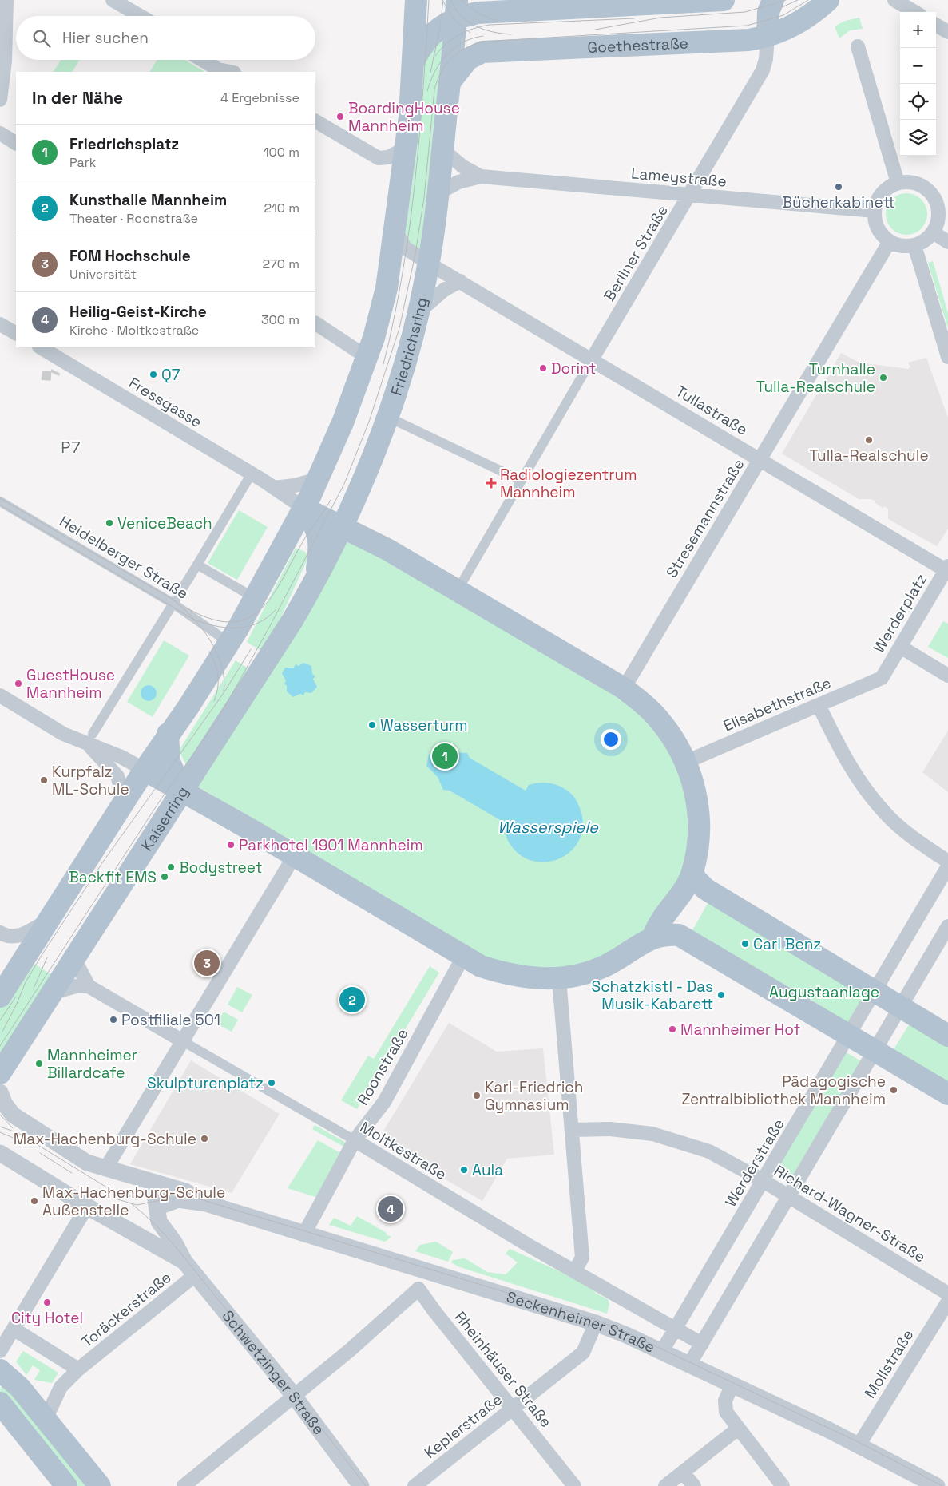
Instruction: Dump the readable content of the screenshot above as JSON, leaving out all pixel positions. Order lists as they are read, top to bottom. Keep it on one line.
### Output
{"streets":{"main road":["Goethestraße","Friedrichsring","Kaiserring"],"street":["Lameystraße","Berliner Straße","Fressgasse","Tullastraße","Stresemannstraße","Heidelberger Straße","Werderplatz","Elisabethstraße","Roonstraße","Moltkestraße","Werderstraße","Richard-Wagner-Straße","Toräckerstraße","Seckenheimer Straße","Mollstraße","Rheinhäuser Straße","Schwetzinger Straße","Keplerstraße"]},"crossings":[["Goethestraße","Berliner Straße"],["Goethestraße","Friedrichsring"],["Lameystraße","Berliner Straße"],["Lameystraße","Friedrichsring"],["Lameystraße","Stresemannstraße"],["Berliner Straße","Tullastraße"],["Friedrichsring","Tullastraße"],["Friedrichsring","Kaiserring"],["Tullastraße","Stresemannstraße"],["Tullastraße","Werderplatz"],["Werderplatz","Elisabethstraße"],["Roonstraße","Moltkestraße"],["Roonstraße","Seckenheimer Straße"],["Moltkestraße","Werderstraße"],["Werderstraße","Richard-Wagner-Straße"],["Werderstraße","Seckenheimer Straße"],["Toräckerstraße","Schwetzinger Straße"],["Seckenheimer Straße","Mollstraße"],["Seckenheimer Straße","Schwetzinger Straße"],["Seckenheimer Straße","Keplerstraße"],["Rheinhäuser Straße","Keplerstraße"]],"districts":["P7"],"water":["Wasserspiele"],"parks":["Augustaanlage"],"places":{"other":["BoardingHouse Mannheim","Bücherkabinett","Dorint","Q7","Turnhalle Tulla-Realschule","Tulla-Realschule","VeniceBeach","GuestHouse Mannheim","Wasserturm","Kurpfalz ML-Schule","Parkhotel 1901 Mannheim","Bodystreet","Backfit EMS","Carl Benz","Schatzkistl - Das Musik-Kabarett","Postfiliale 501","Mannheimer Hof","Mannheimer Billardcafe","Skulpturenplatz","Pädagogische Zentralbibliothek Mannheim","Karl-Friedrich Gymnasium","Max-Hachenburg-Schule","Aula","Max-Hachenburg-Schule Außenstelle","City Hotel"],"health":["Radiologiezentrum Mannheim"]},"page":{"map_buttons":["+","−"],"search":"Hier suchen","heading":["In der Nähe","4 Ergebnisse"],"list":[{"mark":"1","name":"Friedrichsplatz","note":"Park","value":"100 m"},{"mark":"2","name":"Kunsthalle Mannheim","note":"Theater · Roonstraße","value":"210 m"},{"mark":"3","name":"FOM Hochschule","note":"Universität","value":"270 m"},{"mark":"4","name":"Heilig-Geist-Kirche","note":"Kirche · Moltkestraße","value":"300 m"}],"pins":["1","3","2","4"]}}
